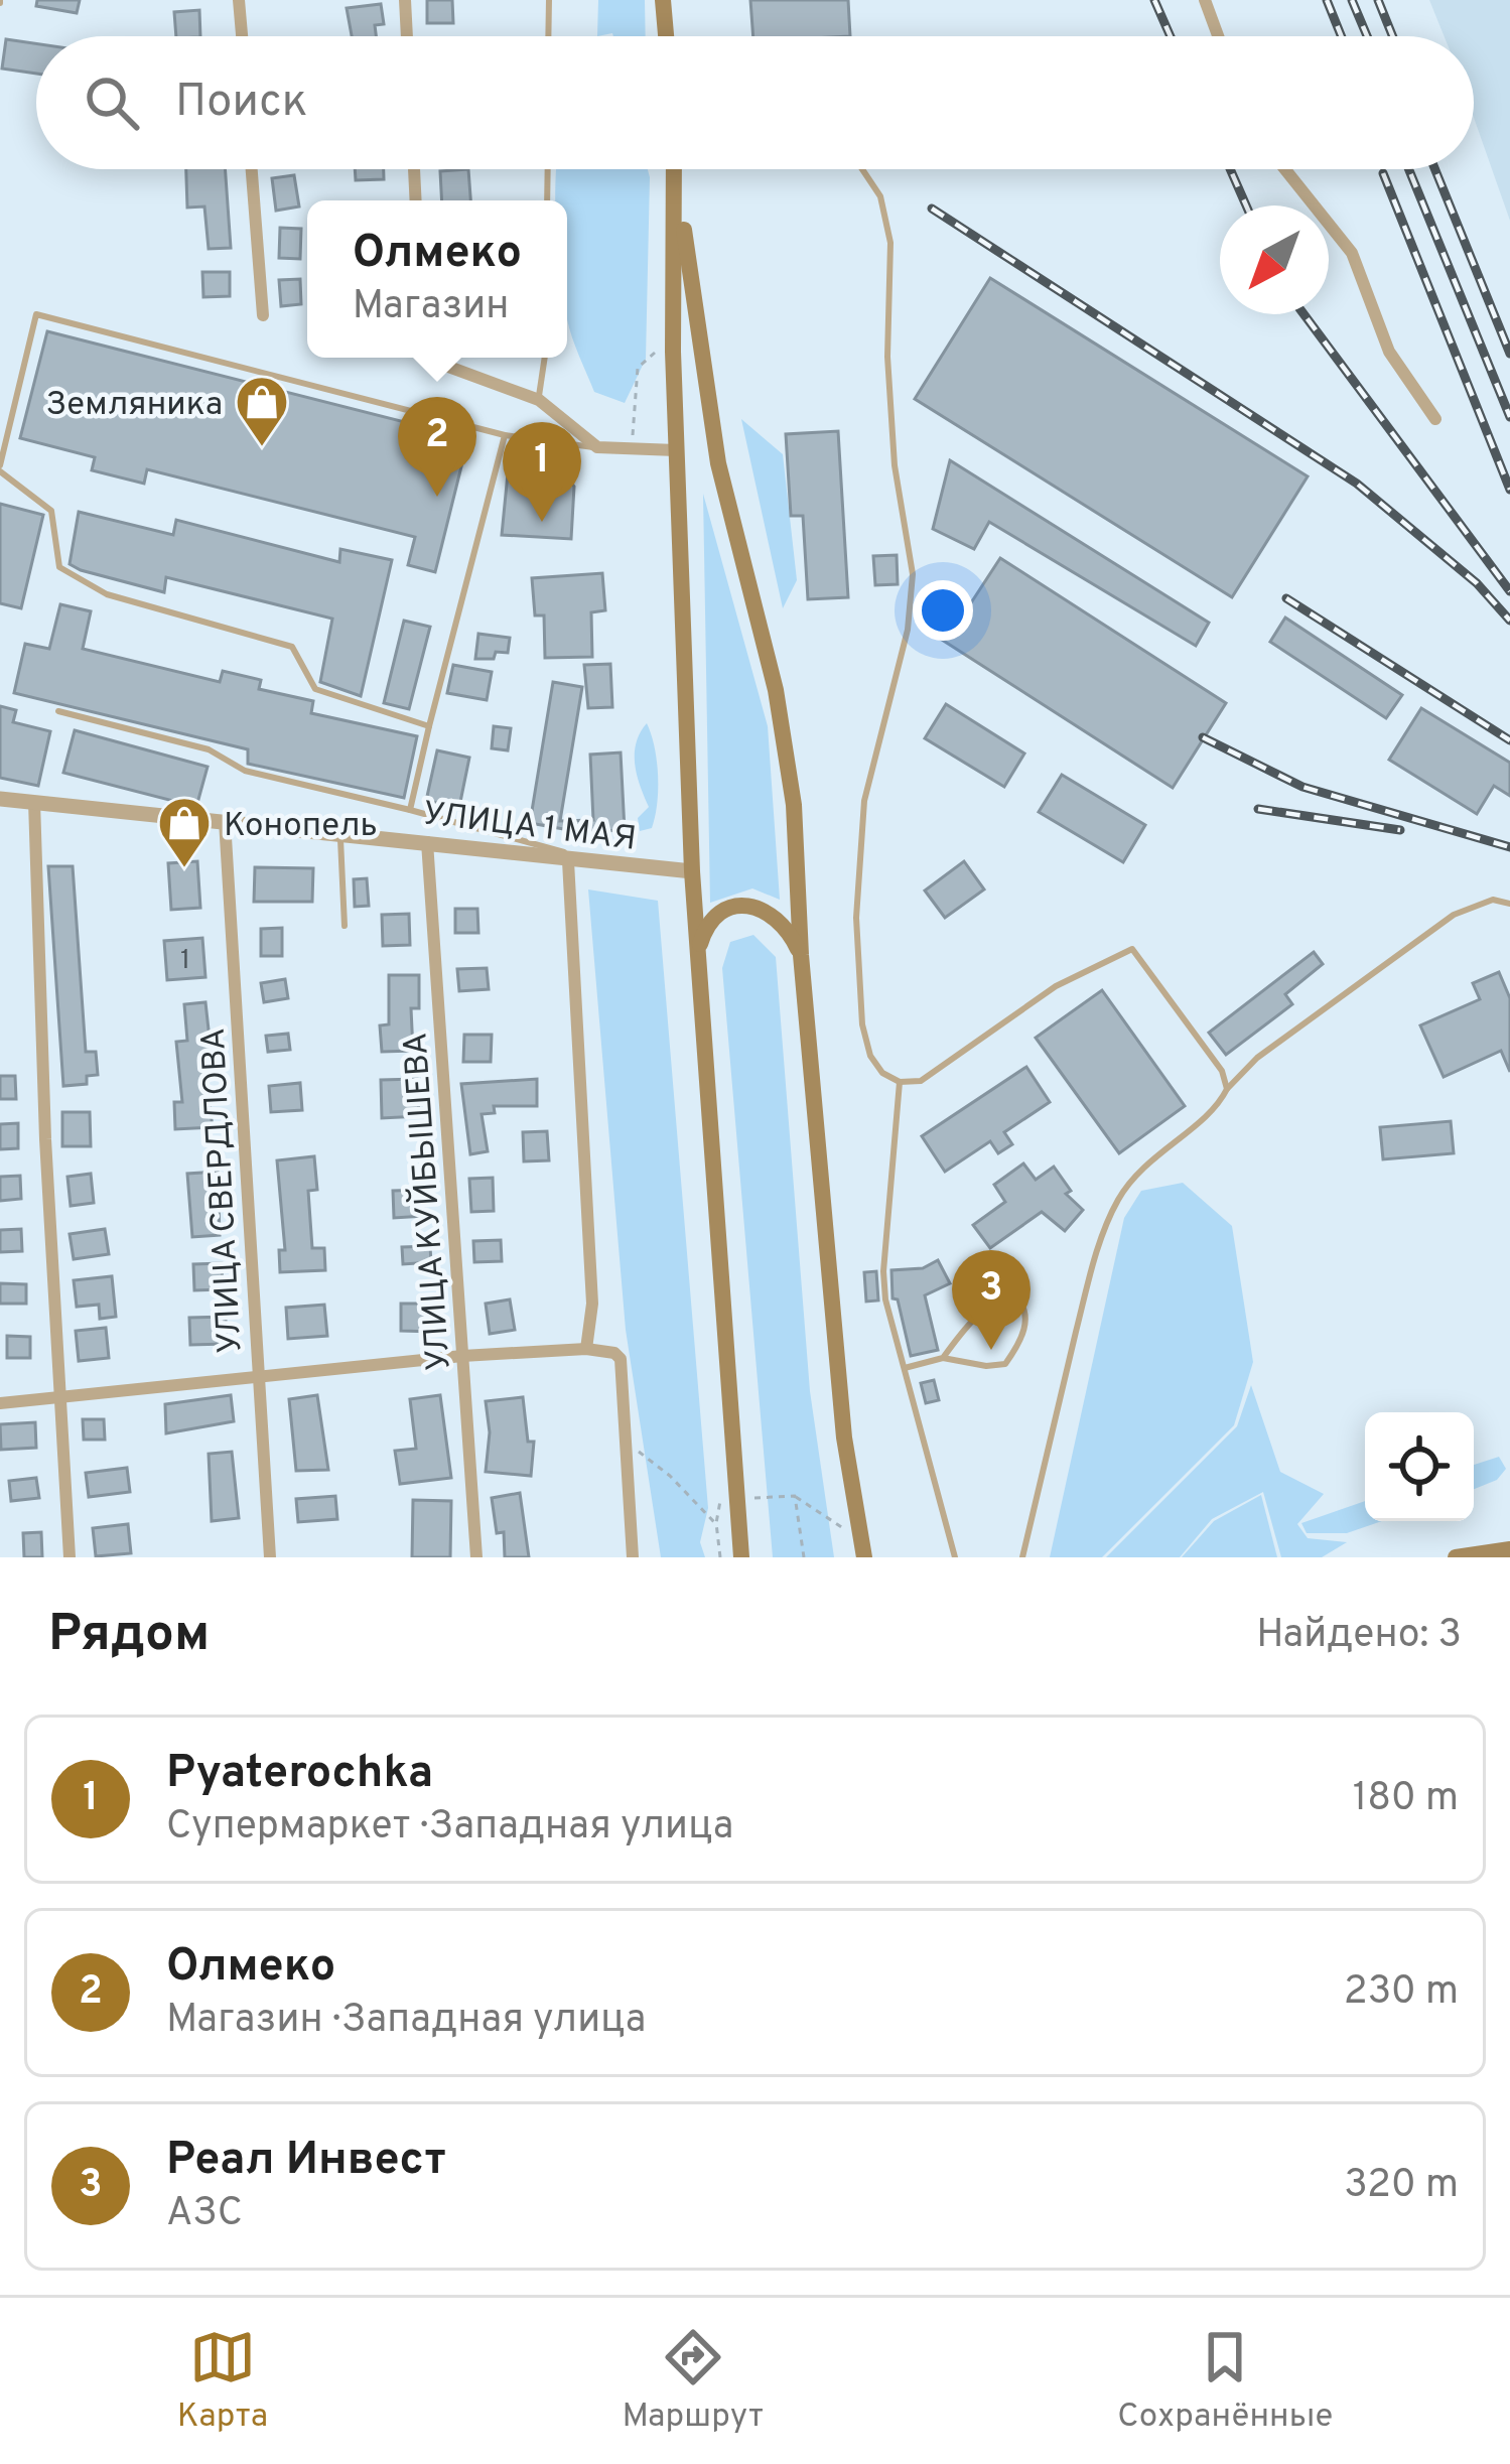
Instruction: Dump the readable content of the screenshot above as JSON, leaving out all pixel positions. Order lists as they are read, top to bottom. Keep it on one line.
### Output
{"streets":{"street":["УЛИЦА 1 МАЯ","УЛИЦА СВЕРДЛОВА","УЛИЦА КУЙБЫШЕВА"]},"crossings":[["УЛИЦА 1 МАЯ","УЛИЦА СВЕРДЛОВА"],["УЛИЦА 1 МАЯ","УЛИЦА КУЙБЫШЕВА"]],"places":{"shop":["Земляника","Конопель"]},"house_numbers":["1"],"north":"bottom left","page":{"search":"Поиск","popup":["Олмеко","Магазин"],"pins":["2","1","3"],"heading":["Рядом","Найдено: 3"],"list":[{"mark":"1","name":"Pyaterochka","note":"Супермаркет · Западная улица","value":"180 m"},{"mark":"2","name":"Олмеко","note":"Магазин · Западная улица","value":"230 m"},{"mark":"3","name":"Реал Инвест","note":"АЗС","value":"320 m"}],"nav":["Карта","Маршрут","Сохранённые"]}}
